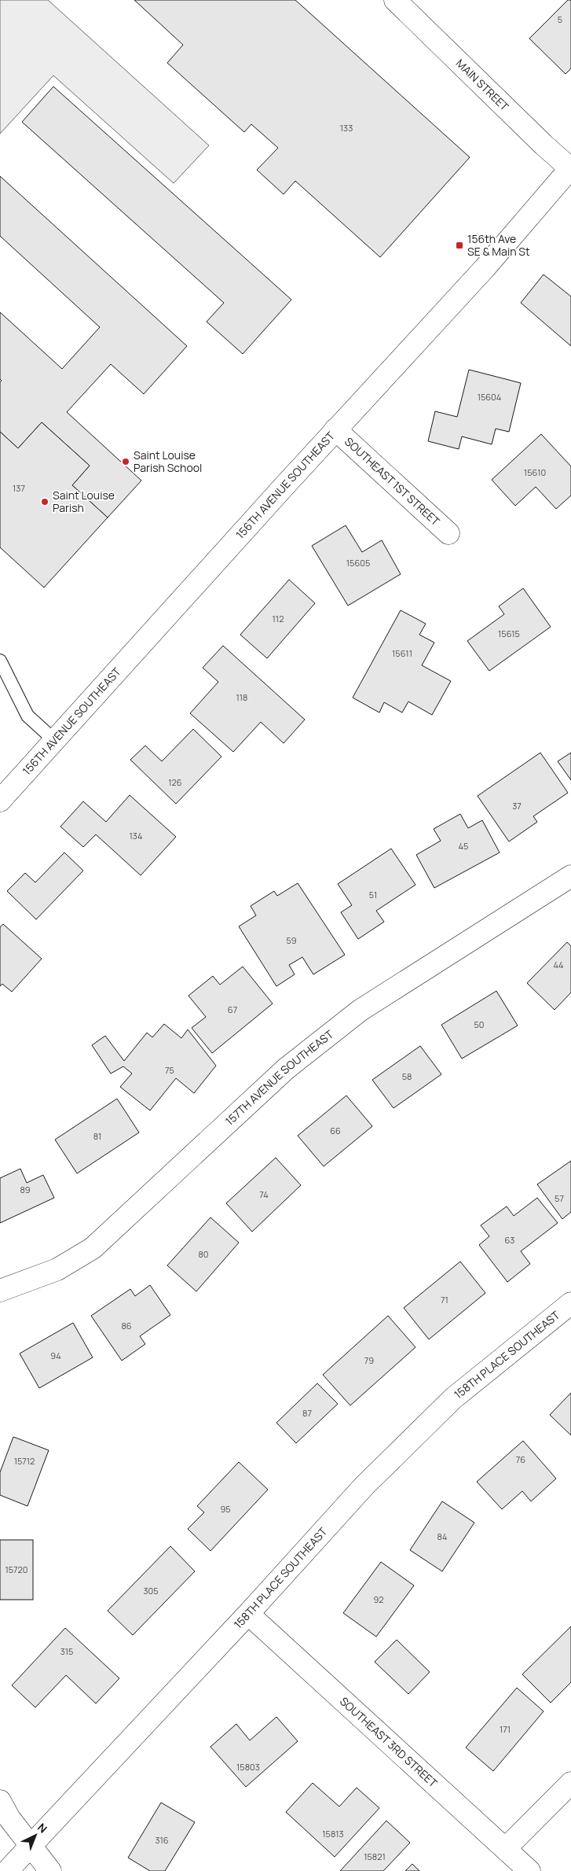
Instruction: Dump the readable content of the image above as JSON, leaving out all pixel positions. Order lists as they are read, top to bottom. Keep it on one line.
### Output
{"streets":{"street":["MAIN STREET","SOUTHEAST 1ST STREET","156TH AVENUE SOUTHEAST","157TH AVENUE SOUTHEAST","158TH PLACE SOUTHEAST","SOUTHEAST 3RD STREET"]},"crossings":[["MAIN STREET","156TH AVENUE SOUTHEAST"],["SOUTHEAST 1ST STREET","156TH AVENUE SOUTHEAST"],["158TH PLACE SOUTHEAST","SOUTHEAST 3RD STREET"]],"places":{"transit":["156th Ave SE & Main St"],"other":["Saint Louise Parish School","Saint Louise Parish"]},"house_numbers":["5","133","15604","15610","137","15605","112","15615","15611","118","126","37","134","45","51","59","44","67","50","75","58","66","81","89","74","57","63","80","71","86","94","79","87","76","15712","95","84","15720","305","92","315","171","15803","15813","316","15821"],"north":"top right"}
